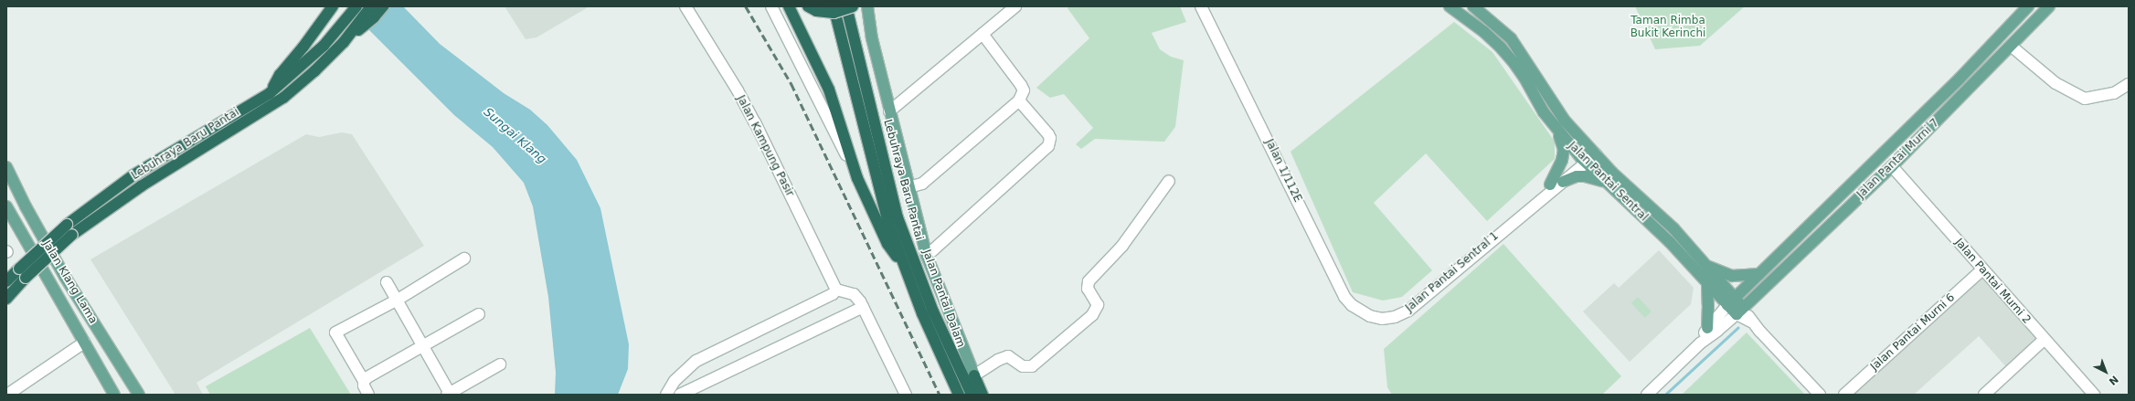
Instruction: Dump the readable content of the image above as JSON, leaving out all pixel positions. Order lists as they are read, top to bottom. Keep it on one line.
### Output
{"streets":{"highway":["Lebuhraya Baru Pantai"],"main road":["Jalan Pantai Murni 7","Jalan Pantai Sentral","Jalan Klang Lama","Jalan Pantai Dalam"],"street":["Jalan Kampung Pasir","Jalan 1/112E","Jalan Pantai Sentral 1","Jalan Pantai Murni 2","Jalan Pantai Murni 6"]},"crossings":[["Jalan Pantai Murni 7","Jalan Pantai Sentral"],["Jalan Pantai Murni 7","Jalan Pantai Murni 2"],["Jalan 1/112E","Jalan Pantai Sentral 1"],["Jalan Pantai Sentral","Jalan Pantai Sentral 1"],["Jalan Pantai Murni 2","Jalan Pantai Murni 6"]],"water":["Sungai Klang"],"parks":["Taman Rimba Bukit Kerinchi"],"north":"bottom right"}
